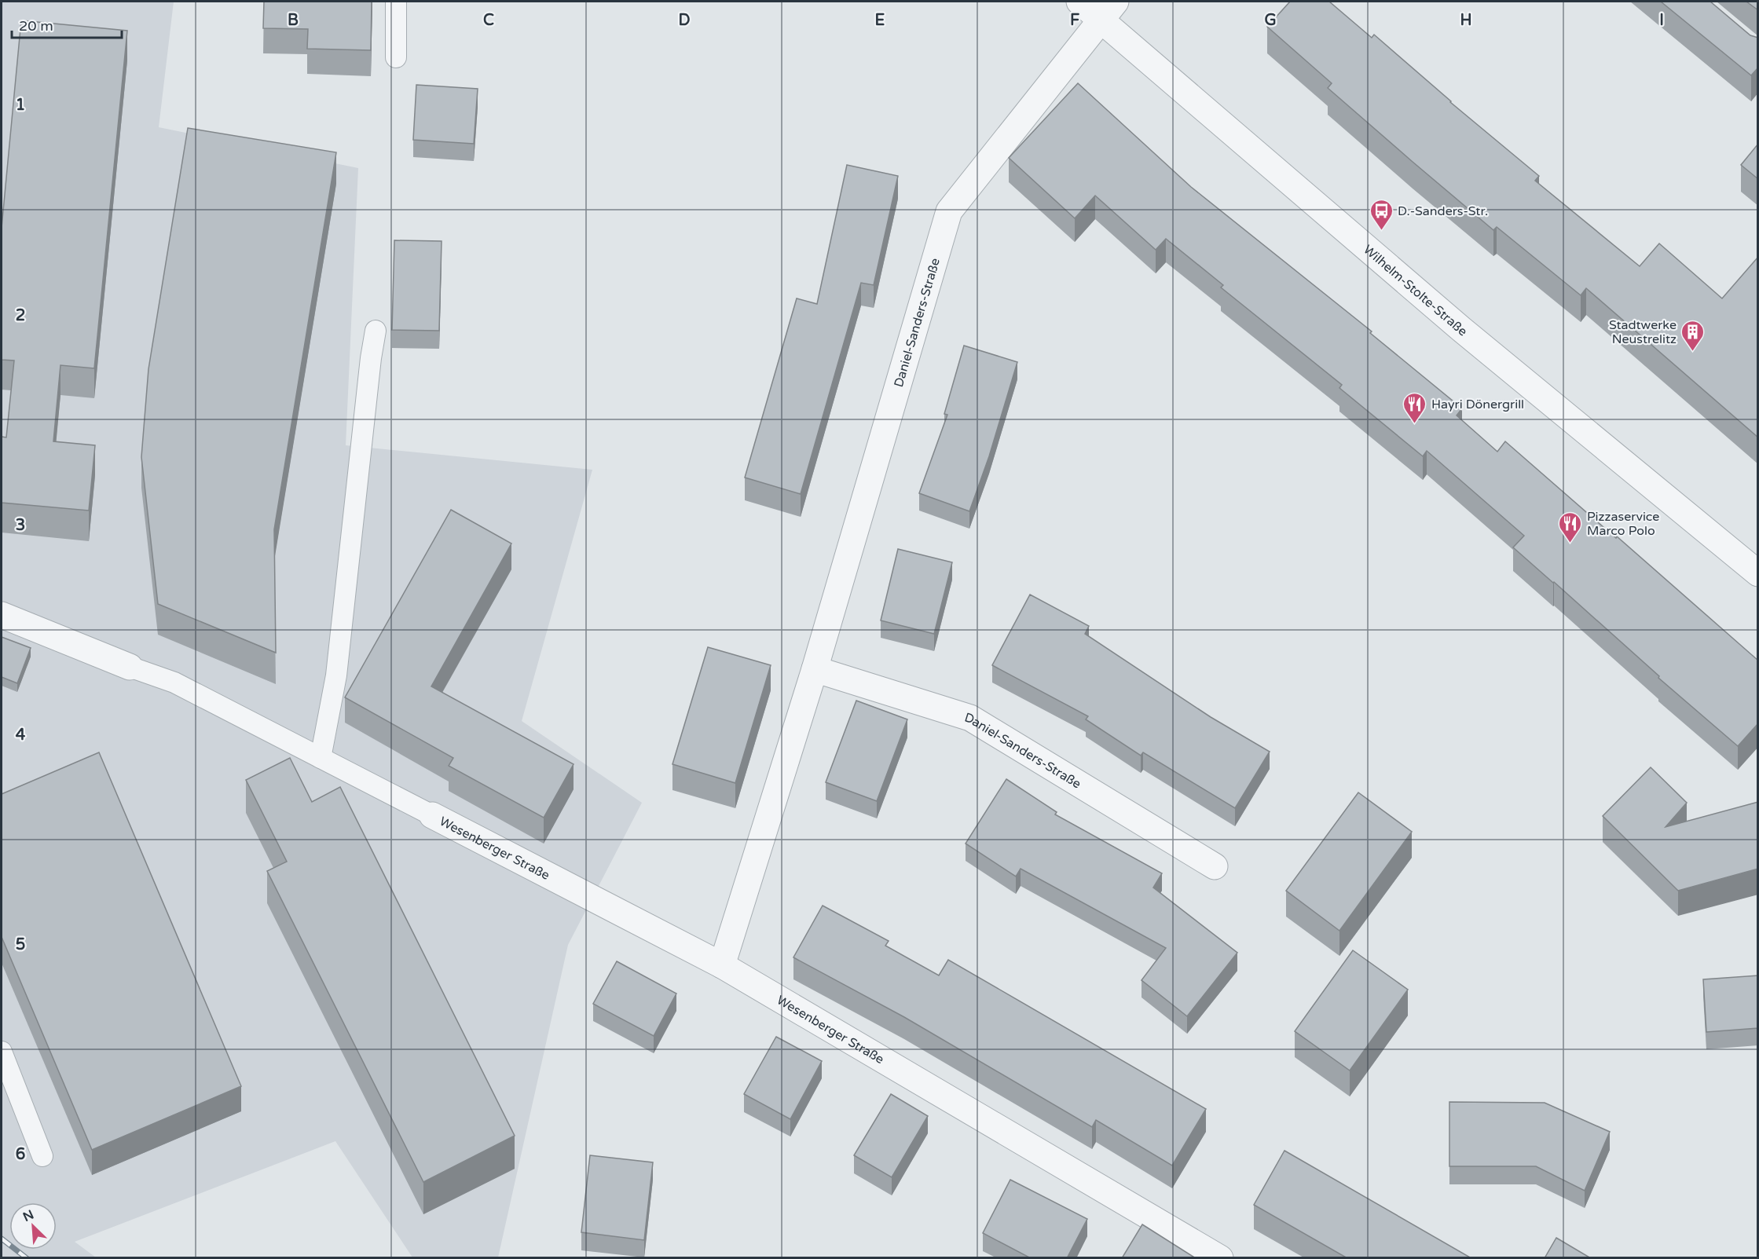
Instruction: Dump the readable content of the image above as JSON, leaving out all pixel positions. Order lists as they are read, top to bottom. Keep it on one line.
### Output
{"streets":{"street":["Wilhelm-Stolte-Straße","Daniel-Sanders-Straße","Wesenberger Straße"]},"crossings":[["Wilhelm-Stolte-Straße","Daniel-Sanders-Straße"],["Daniel-Sanders-Straße","Wesenberger Straße"]],"places":{"bus stop":["D.-Sanders-Str."],"building":["Stadtwerke Neustrelitz"],"restaurant":["Hayri Dönergrill","Pizzaservice Marco Polo"]},"scale_bar":"20 m","north":"top left","grid":{"columns":["B","C","D","E","F","G","H","I"],"rows":["1","2","3","4","5","6"]}}
